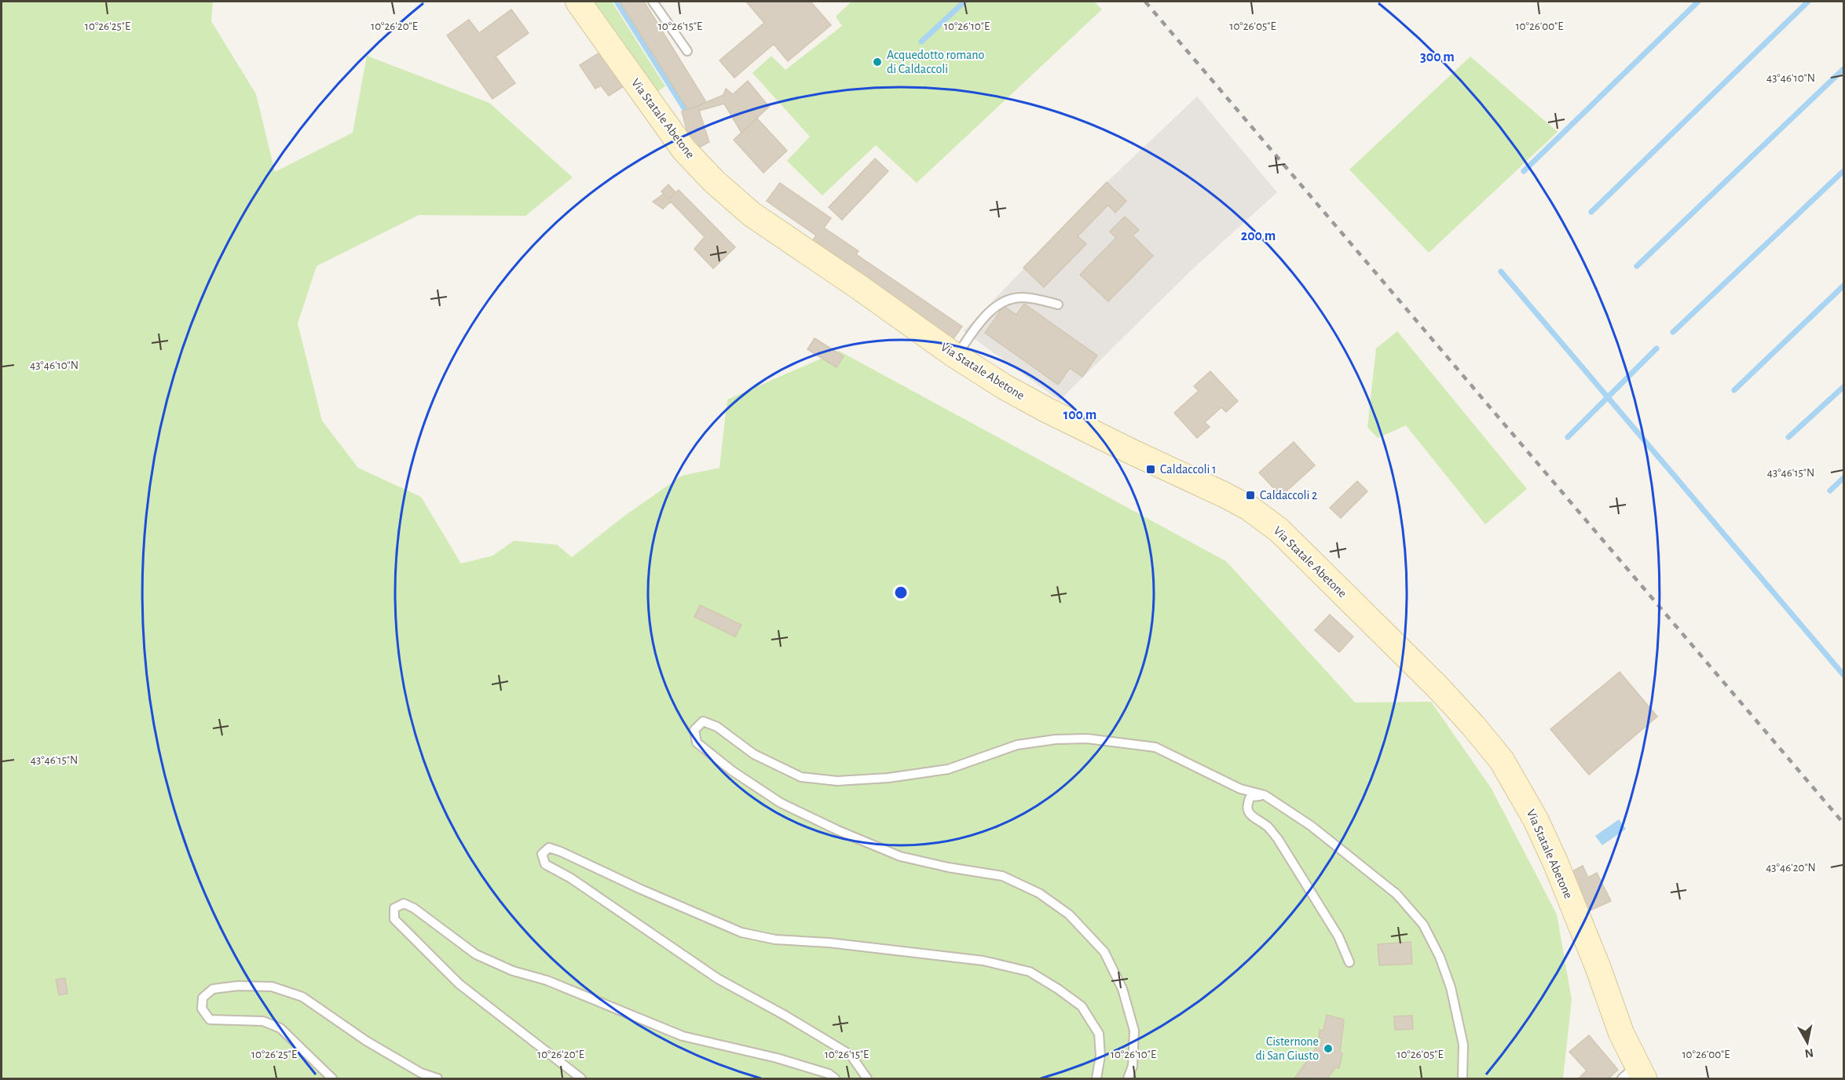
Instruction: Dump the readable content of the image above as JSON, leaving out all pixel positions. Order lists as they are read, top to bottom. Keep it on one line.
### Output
{"streets":{"main road":["Via Statale Abetone"]},"places":{"other":["Acquedotto romano di Caldaccoli","Cisternone di San Giusto"],"transit":["Caldaccoli 1","Caldaccoli 2"]},"north":"bottom","coordinates":["10°26'25\"E","10°26'20\"E","10°26'15\"E","10°26'10\"E","10°26'05\"E","10°26'00\"E","43°46'10\"N","43°46'15\"N","43°46'20\"N"],"rings":["300 m","200 m","100 m"]}
